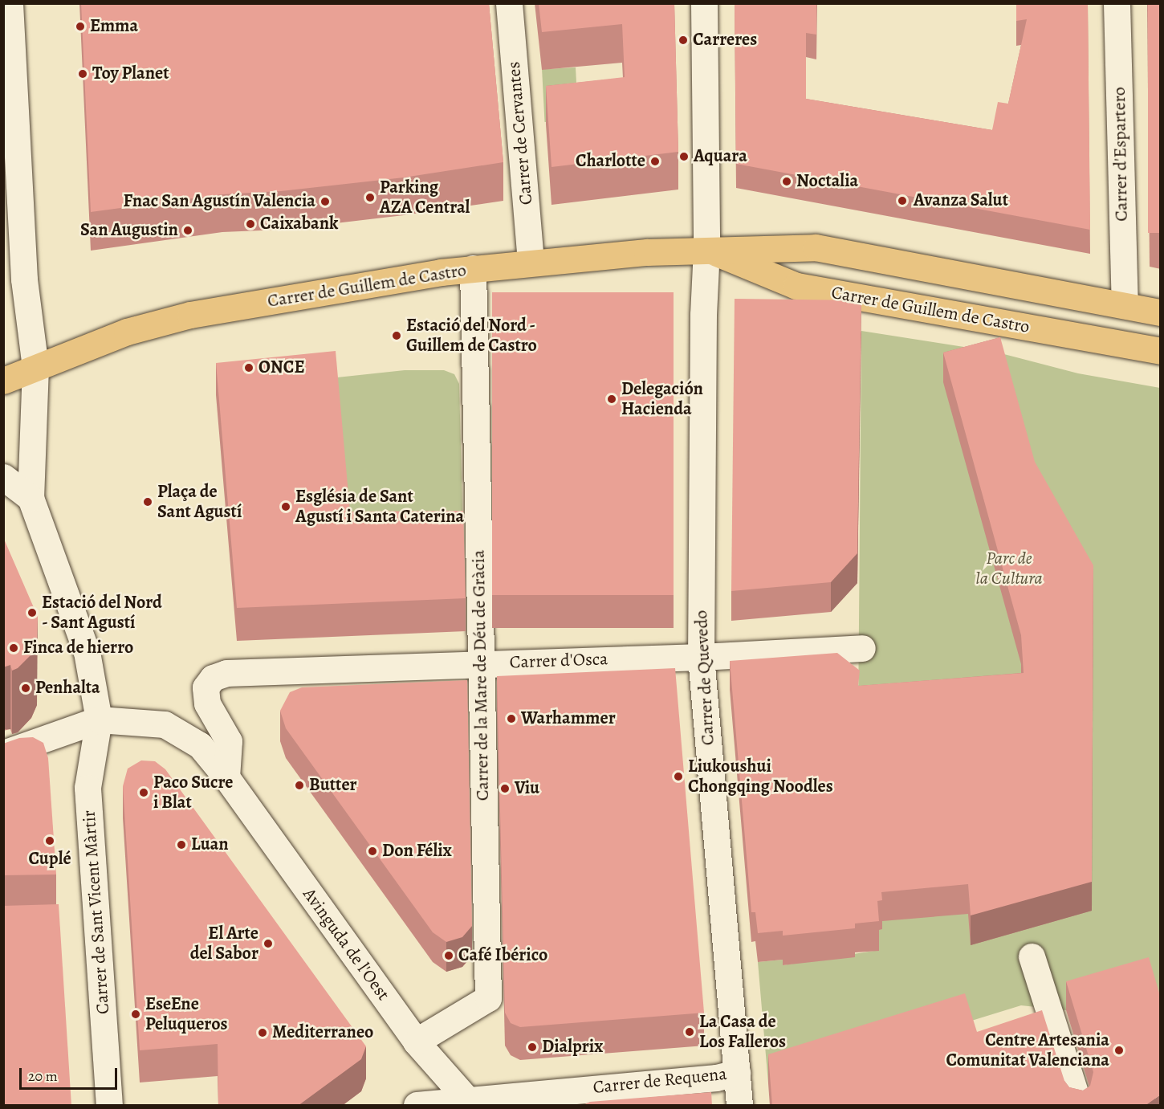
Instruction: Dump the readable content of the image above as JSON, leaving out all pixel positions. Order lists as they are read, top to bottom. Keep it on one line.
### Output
{"streets":{"main road":["Carrer de Guillem de Castro"],"street":["Carrer de Cervantes","Carrer d'Espartero","Carrer d'Osca","Carrer de la Mare de Déu de Gràcia","Carrer de Quevedo","Carrer de Sant Vicent Màrtir","Avinguda de l'Oest","Carrer de Requena"]},"crossings":[["Carrer de Cervantes","Carrer de Guillem de Castro"],["Carrer d'Espartero","Carrer de Guillem de Castro"],["Carrer de Guillem de Castro","Carrer de la Mare de Déu de Gràcia"],["Carrer de Guillem de Castro","Carrer de Quevedo"],["Carrer d'Osca","Carrer de la Mare de Déu de Gràcia"],["Carrer d'Osca","Carrer de Quevedo"],["Carrer d'Osca","Avinguda de l'Oest"],["Carrer de la Mare de Déu de Gràcia","Avinguda de l'Oest"],["Carrer de Quevedo","Carrer de Requena"],["Carrer de Sant Vicent Màrtir","Avinguda de l'Oest"],["Avinguda de l'Oest","Carrer de Requena"]],"parks":["Parc de la Cultura"],"places":["Emma","Carreres","Toy Planet","Aquara","Charlotte","Noctalia","Parking AZA Central","Avanza Salut","Fnac San Agustín Valencia","Caixabank","San Augustin","Estació del Nord - Guillem de Castro","ONCE","Delegación Hacienda","Plaça de Sant Agustí","Església de Sant Agustí i Santa Caterina","Estació del Nord - Sant Agustí","Finca de hierro","Penhalta","Warhammer","Liukoushui Chongqing Noodles","Butter","Viu","Paco Sucre i Blat","Cuplé","Luan","Don Félix","El Arte del Sabor","Café Ibérico","EseEne Peluqueros","La Casa de Los Falleros","Mediterraneo","Dialprix","Centre Artesania Comunitat Valenciana"],"scale_bar":"20 m"}
